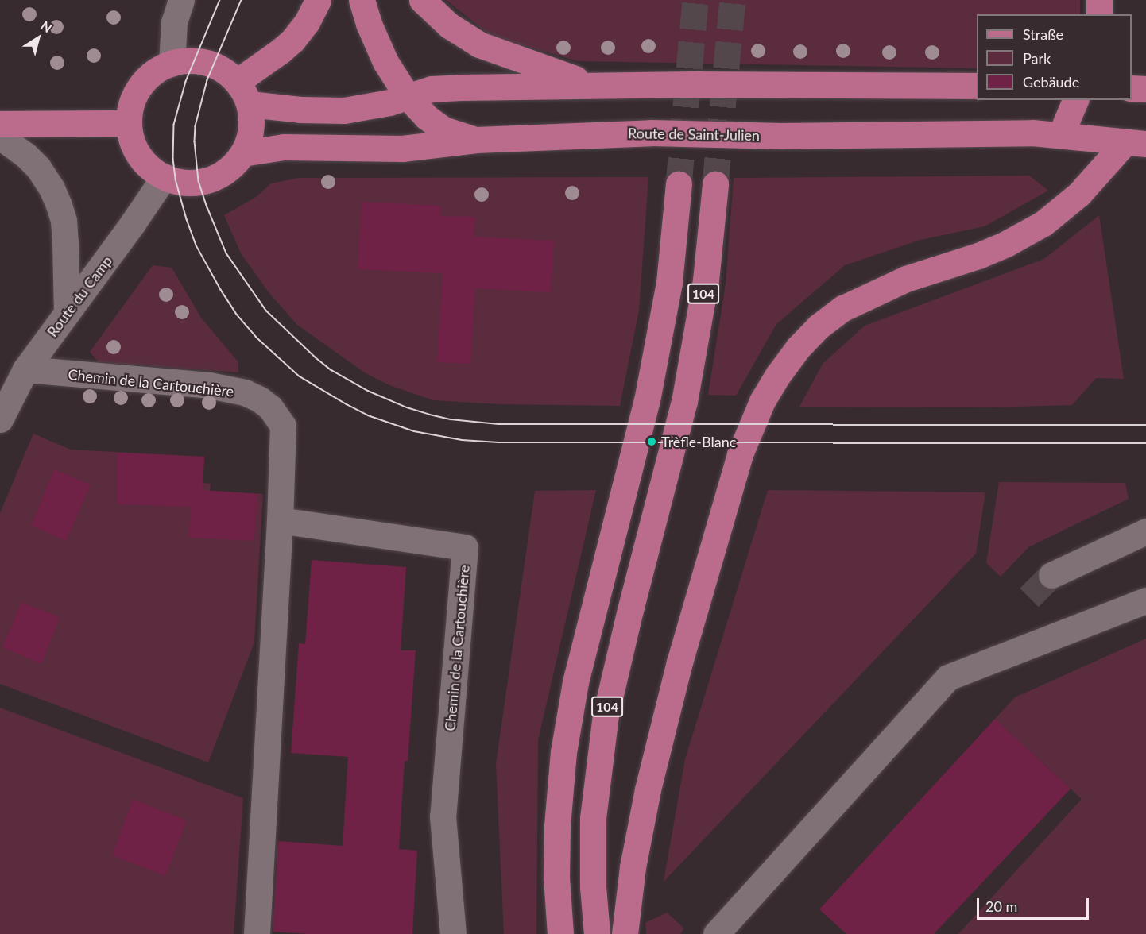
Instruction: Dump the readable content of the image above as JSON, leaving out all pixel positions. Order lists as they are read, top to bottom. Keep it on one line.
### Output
{"streets":{"main road":["Route de Saint-Julien","104"],"street":["Route du Camp","Chemin de la Cartouchière"]},"crossings":[["Route de Saint-Julien","Route du Camp"],["Route du Camp","Chemin de la Cartouchière"]],"places":["Trèfle-Blanc"],"legend":["Straße","Park","Gebäude"],"scale_bar":"20 m","north":"top right"}
